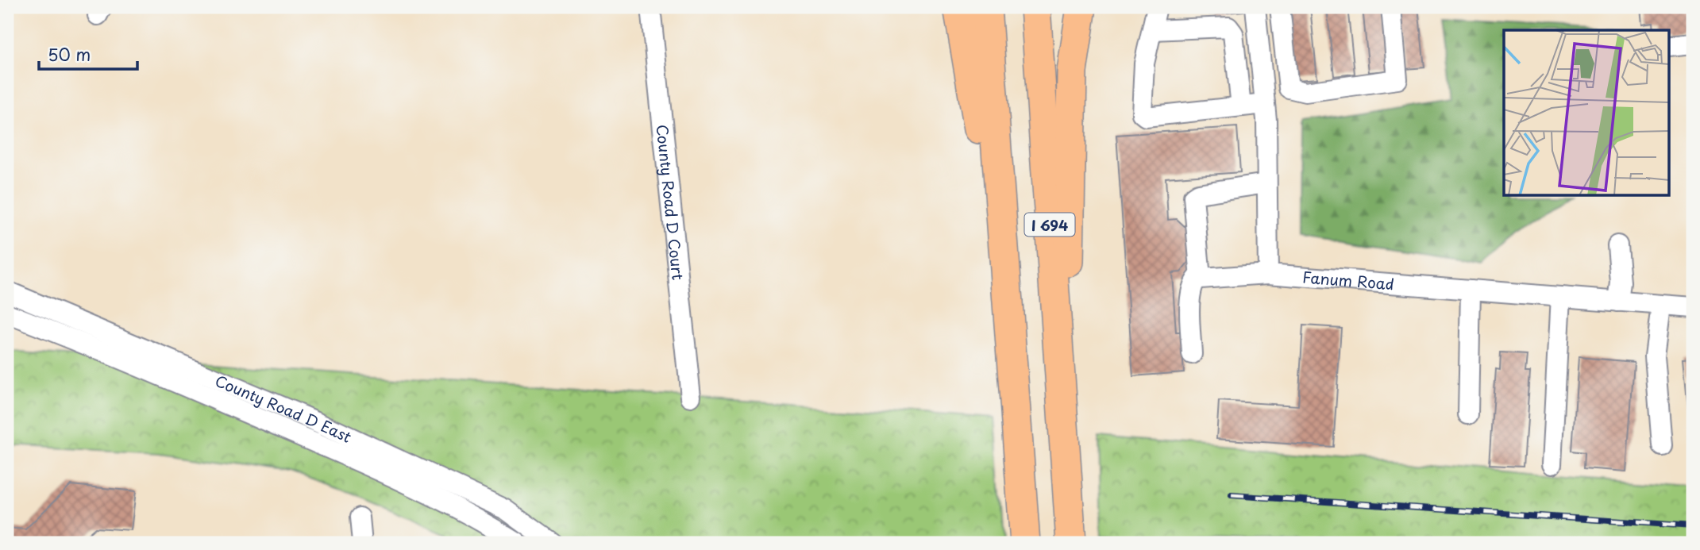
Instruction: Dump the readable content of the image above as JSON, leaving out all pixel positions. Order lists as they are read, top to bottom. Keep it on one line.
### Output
{"streets":{"highway":["I 694"],"street":["County Road D Court","Fanum Road","County Road D East"]},"scale_bar":"50 m"}
